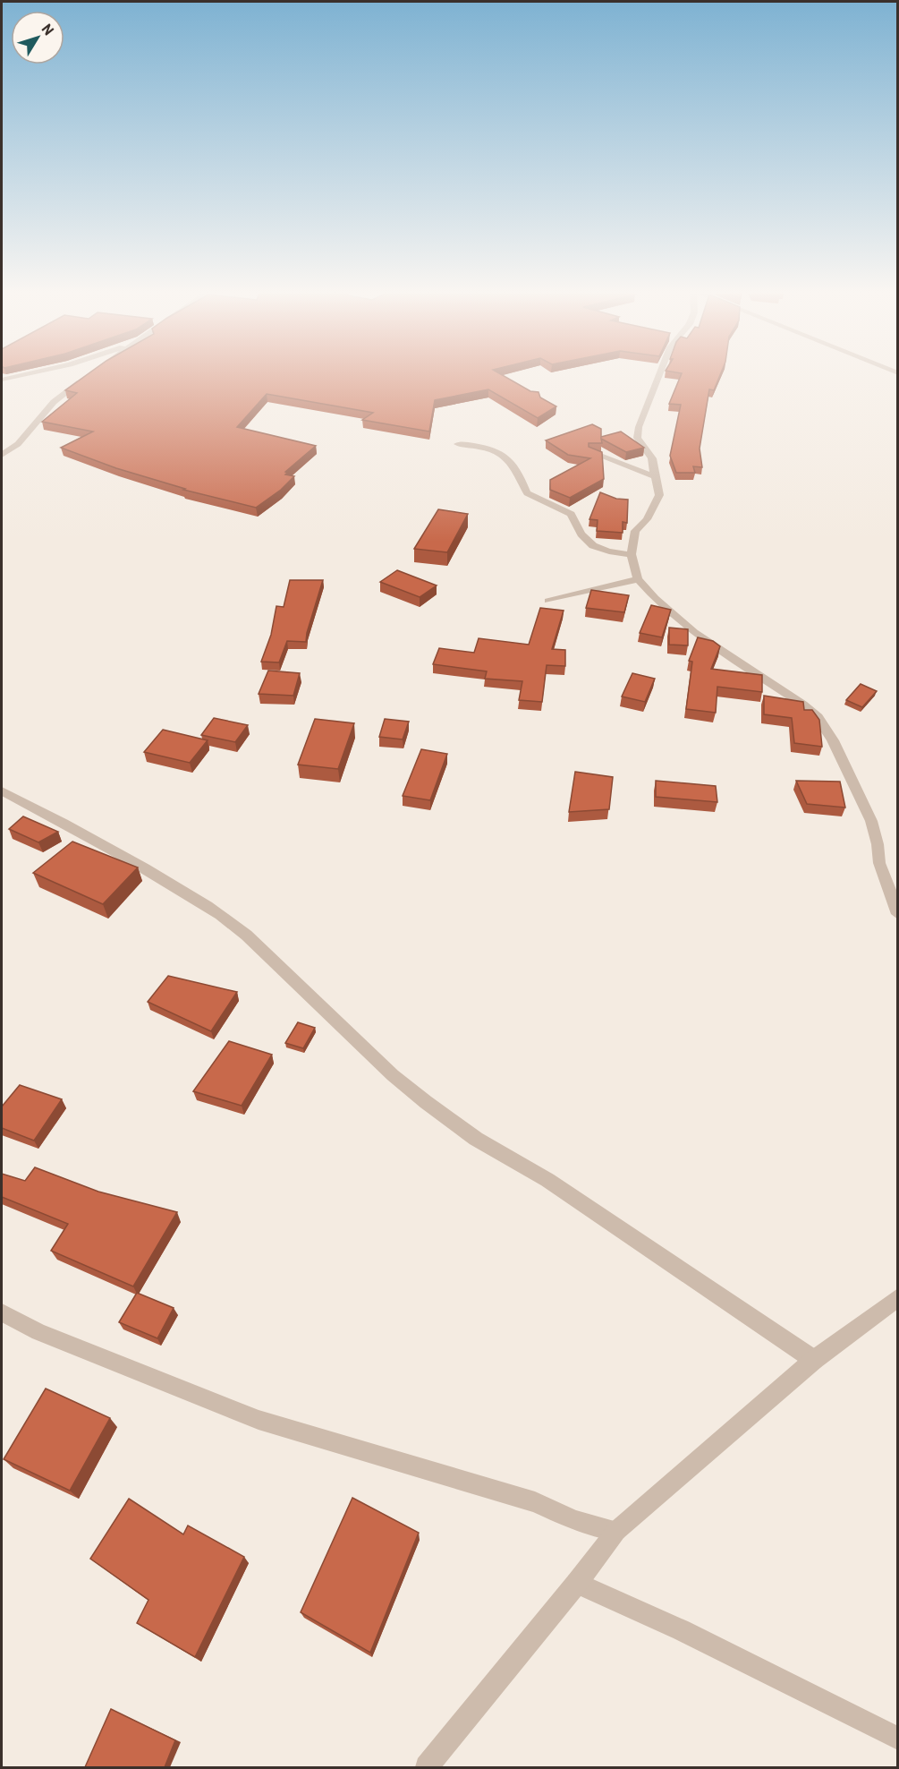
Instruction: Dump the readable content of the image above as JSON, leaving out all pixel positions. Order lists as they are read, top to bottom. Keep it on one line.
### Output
{"north":"top right"}
